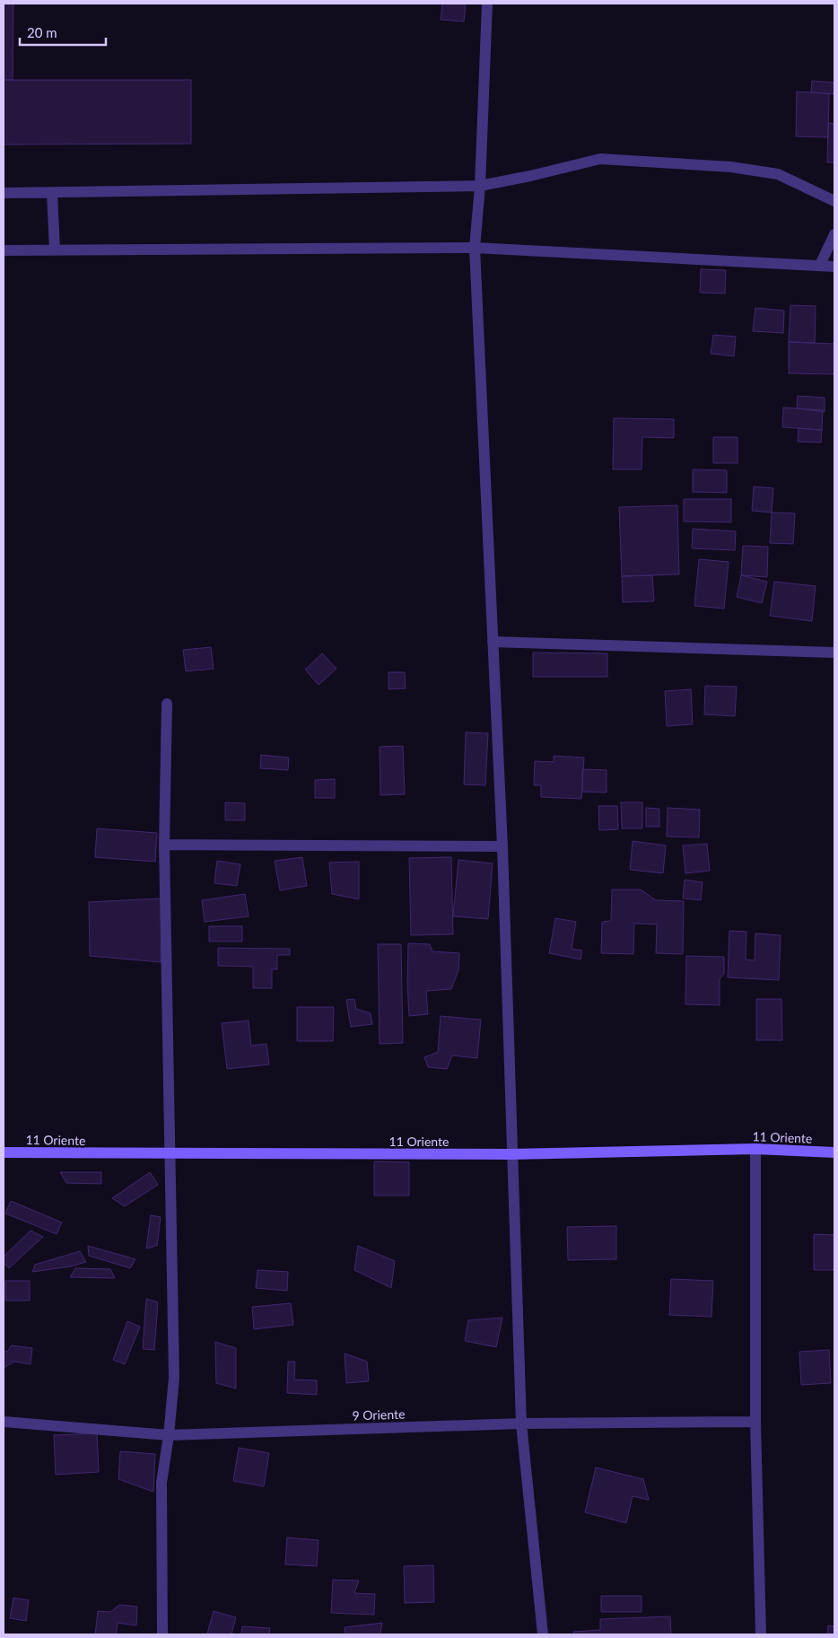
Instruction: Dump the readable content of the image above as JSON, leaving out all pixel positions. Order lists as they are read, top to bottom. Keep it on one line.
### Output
{"streets":{"street":["11 Oriente","9 Oriente"]},"scale_bar":"20 m"}
